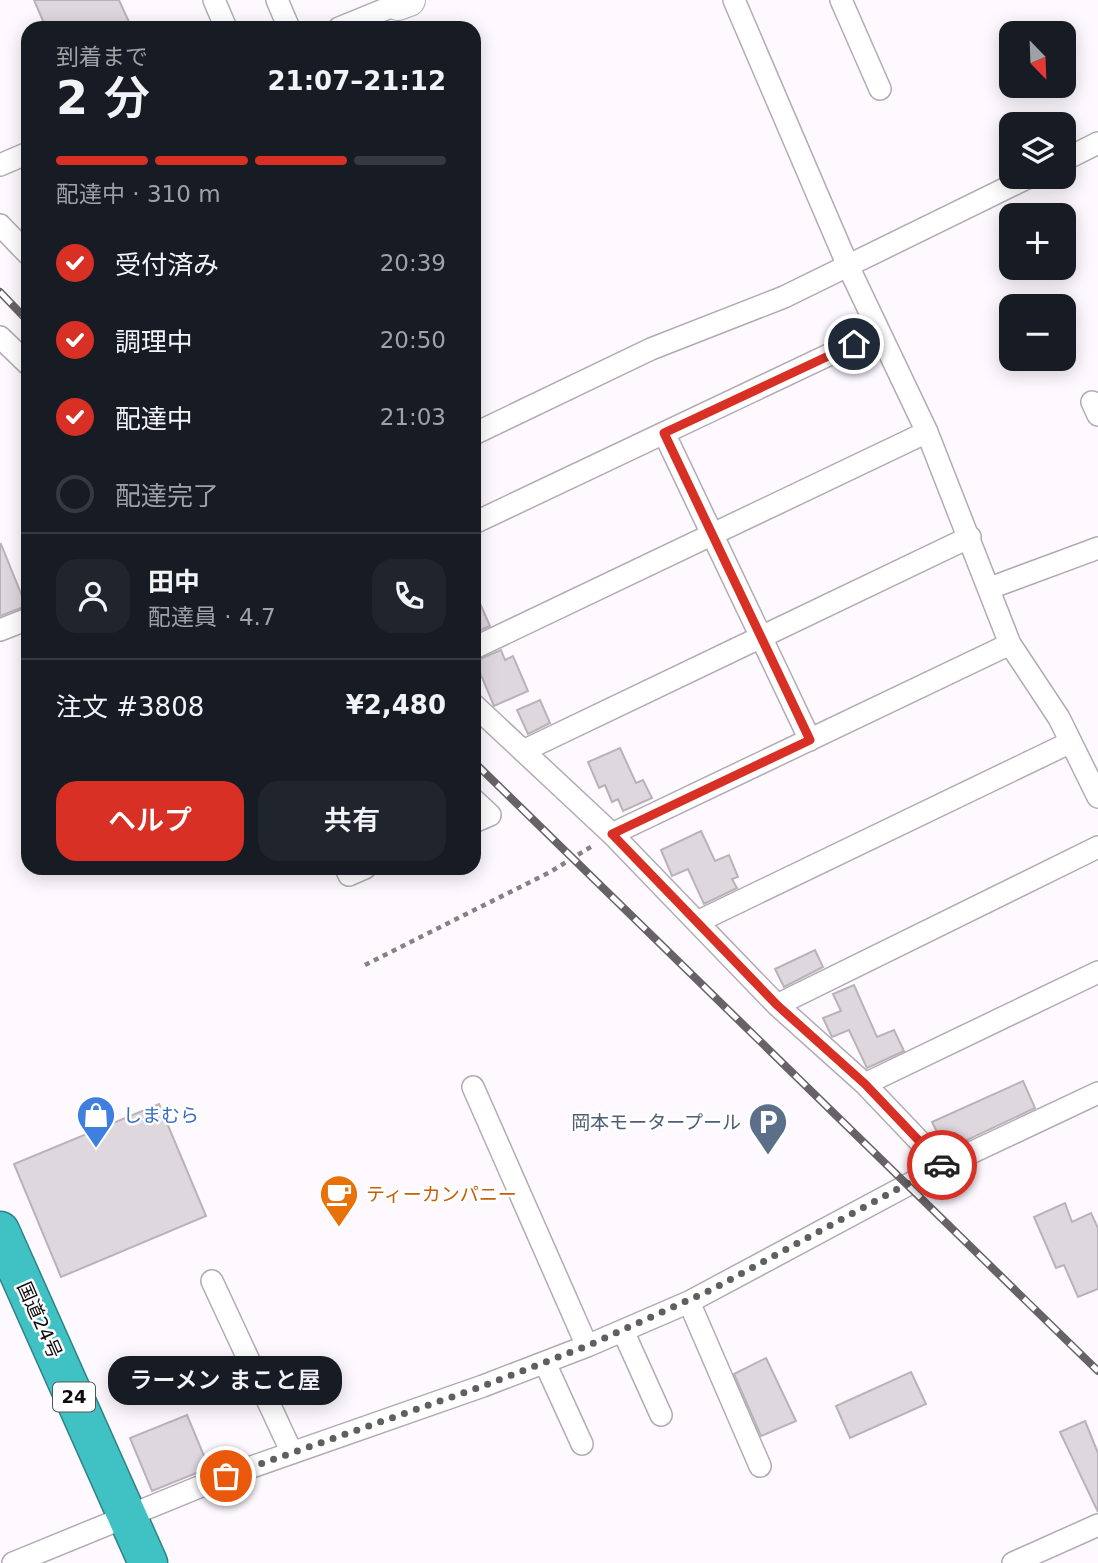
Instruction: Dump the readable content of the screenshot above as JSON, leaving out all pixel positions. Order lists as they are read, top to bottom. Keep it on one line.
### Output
{"streets":{"highway":["国道24号","24"]},"places":{"shop":["しまむら"],"parking":["岡本モータープール"],"cafe":["ティーカンパニー"],"other":["ラーメン まこと屋"]},"north":"bottom right","page":{"map_buttons":["+","−"],"heading":["2 分","到着まで","21:07–21:12"],"panel":["田中","配達員 · 4.7","注文 #3808","¥2,480"],"bar":"配達中 · 310 m","list":[["受付済み","20:39"],["調理中","20:50"],["配達中","21:03"],"配達完了"],"buttons":["ヘルプ","共有"],"bubble":"ラーメン まこと屋"}}
